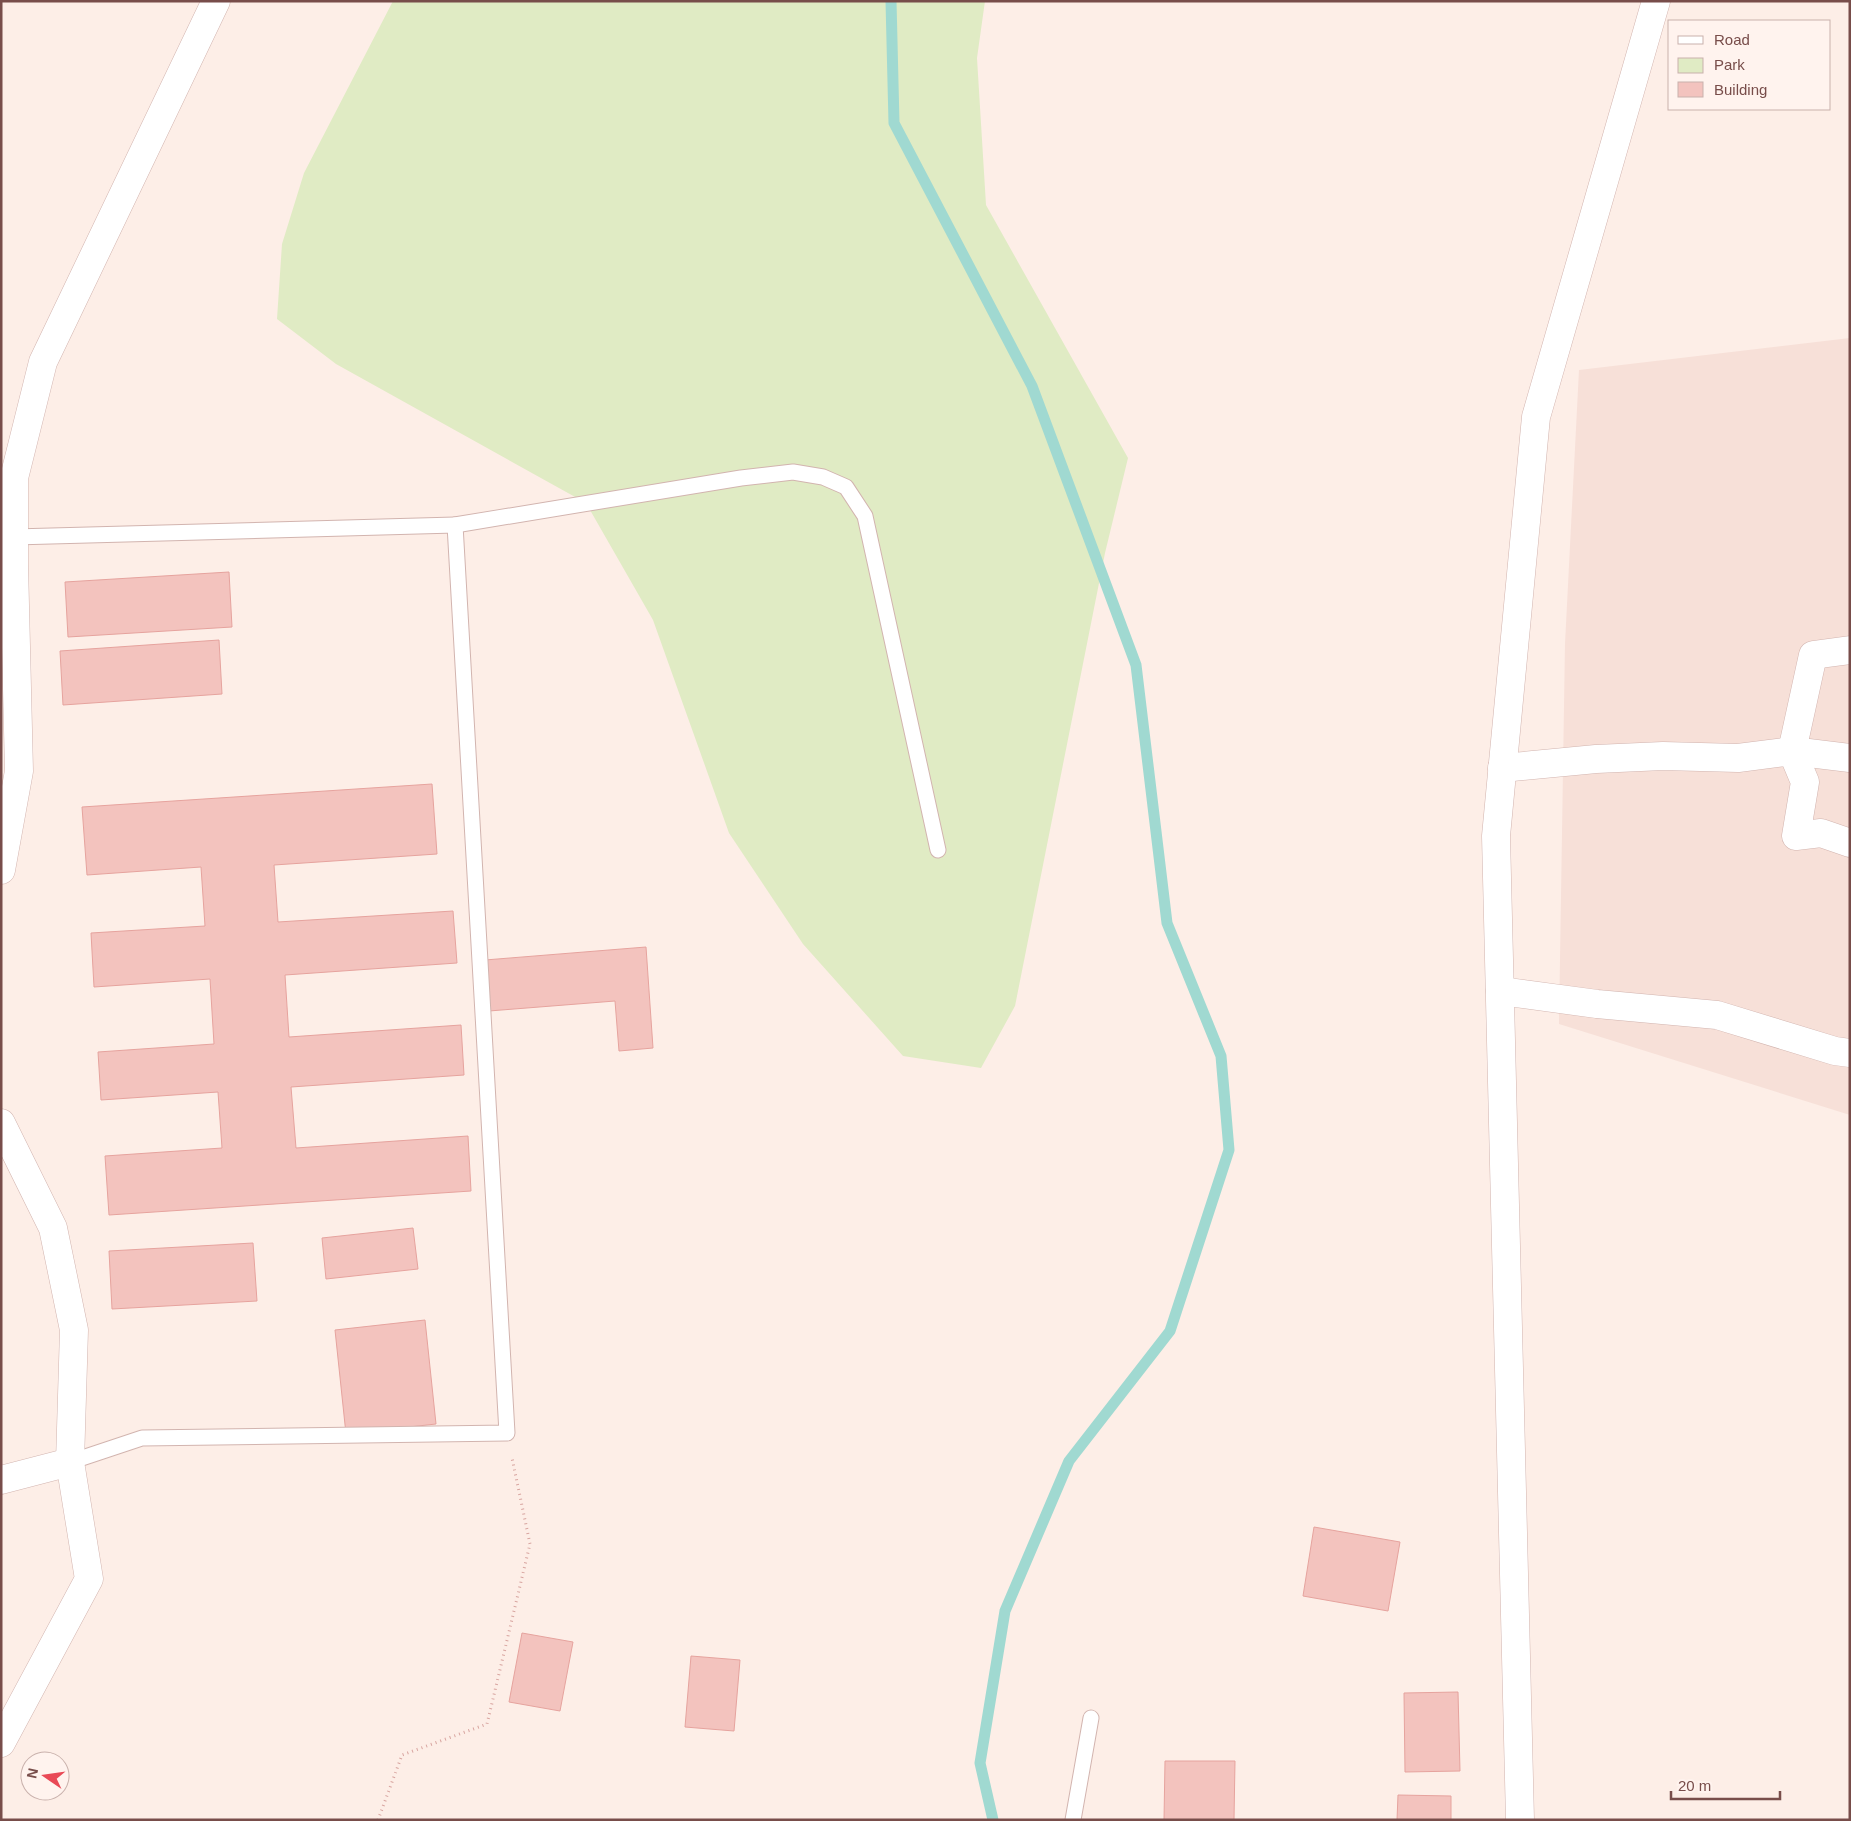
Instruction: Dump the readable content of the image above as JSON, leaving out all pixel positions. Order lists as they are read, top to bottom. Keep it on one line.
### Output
{"legend":["Road","Park","Building"],"scale_bar":"20 m","north":"left"}
